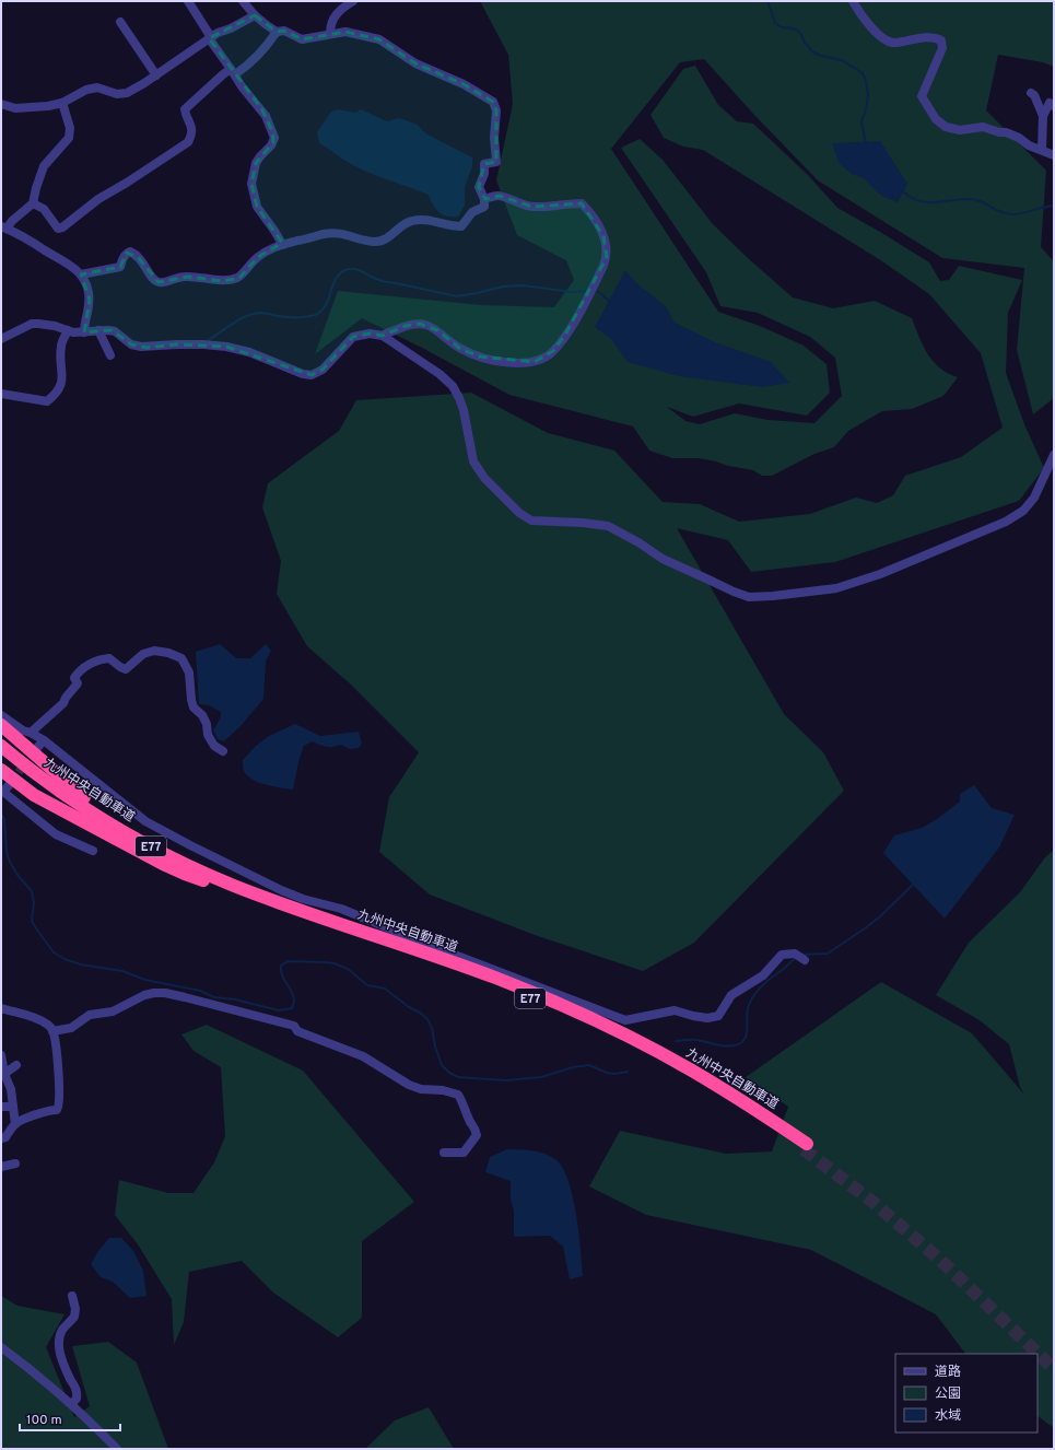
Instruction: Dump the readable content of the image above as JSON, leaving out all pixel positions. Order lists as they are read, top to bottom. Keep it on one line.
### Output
{"streets":{"highway":["九州中央自動車道","E77"]},"legend":["道路","公園","水域"],"scale_bar":"100 m"}
